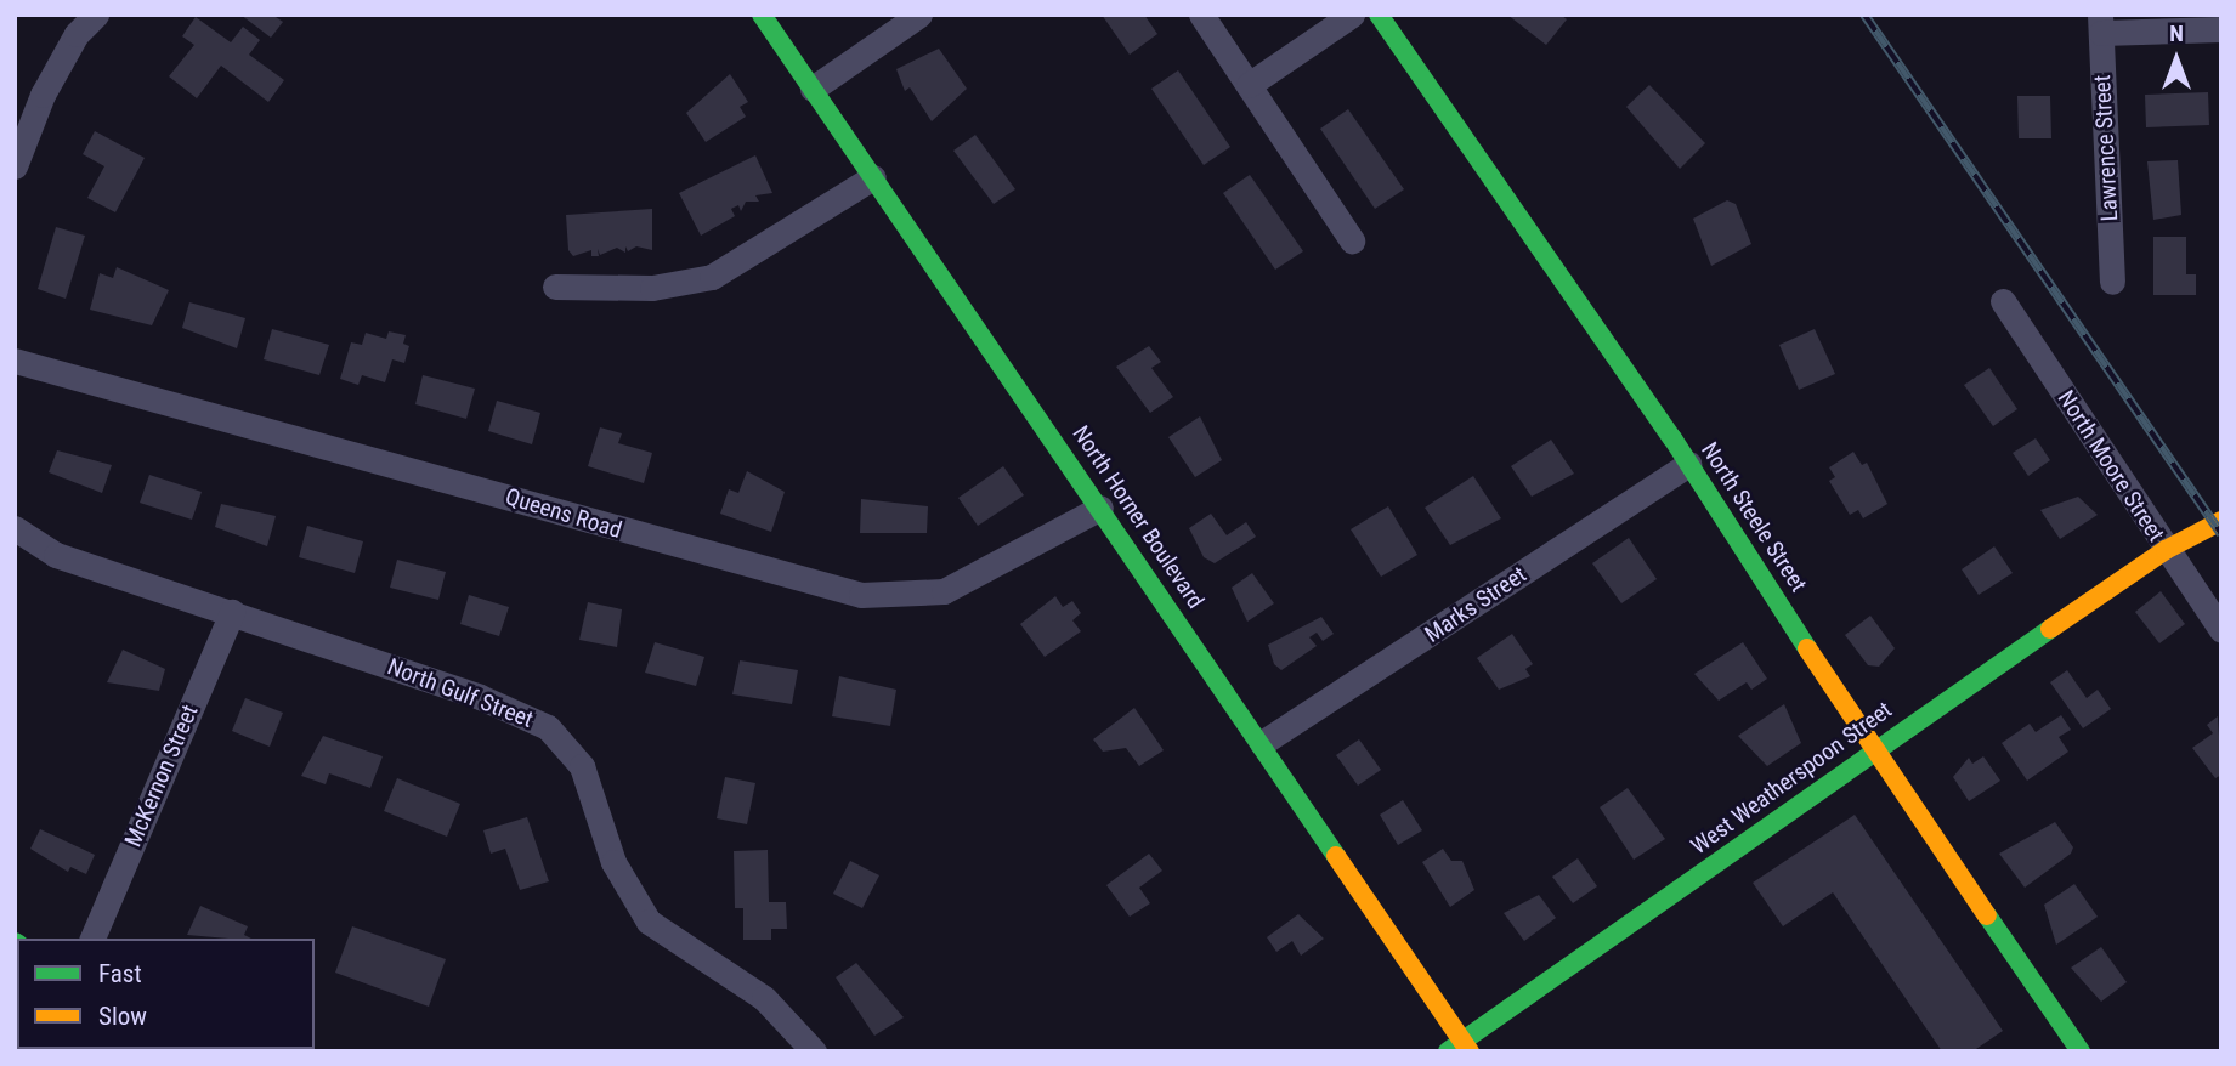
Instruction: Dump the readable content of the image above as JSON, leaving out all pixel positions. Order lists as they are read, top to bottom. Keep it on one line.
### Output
{"streets":{"street":["Lawrence Street","North Moore Street","Queens Road","North Horner Boulevard","North Steele Street","Marks Street","North Gulf Street","McKernon Street","West Weatherspoon Street"]},"crossings":[["North Moore Street","West Weatherspoon Street"],["Queens Road","North Horner Boulevard"],["North Horner Boulevard","Marks Street"],["North Horner Boulevard","West Weatherspoon Street"],["North Steele Street","Marks Street"],["North Steele Street","West Weatherspoon Street"],["North Gulf Street","McKernon Street"]],"legend":["Fast","Slow"],"north":"top"}
